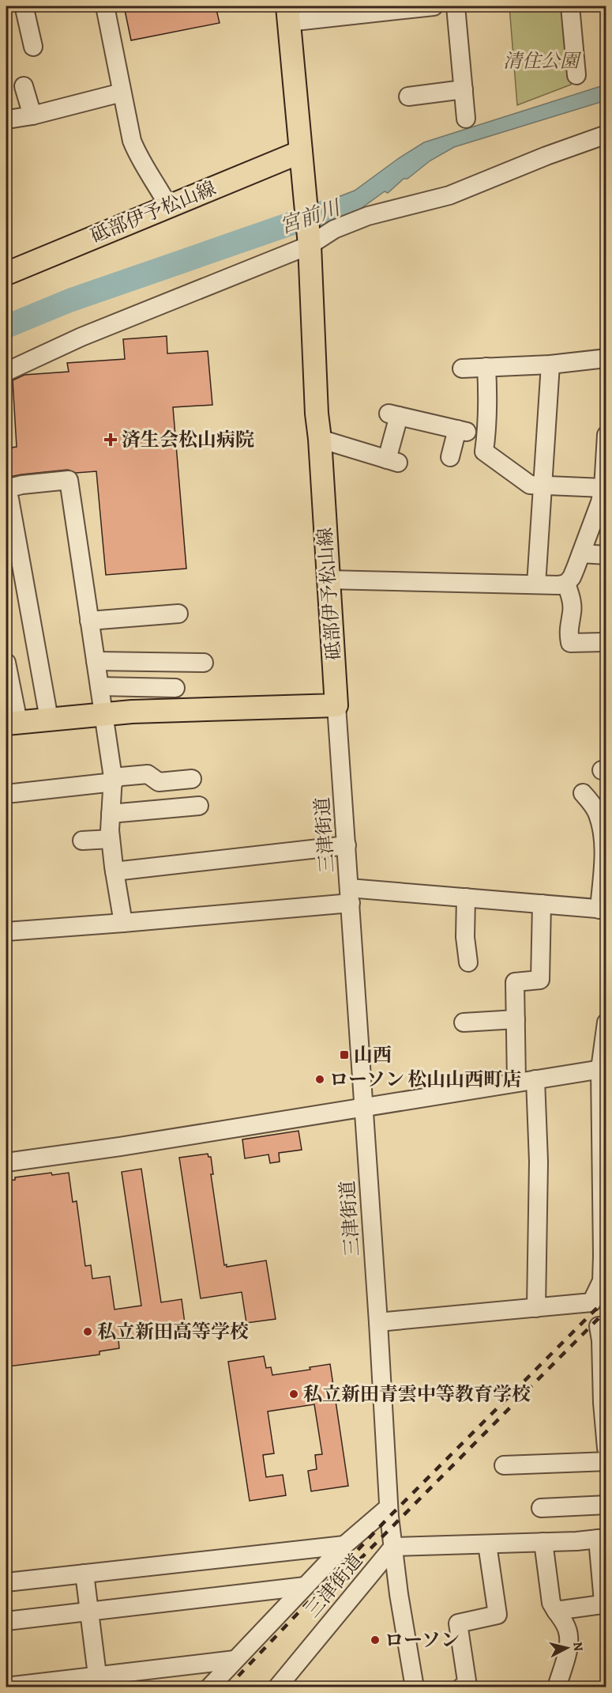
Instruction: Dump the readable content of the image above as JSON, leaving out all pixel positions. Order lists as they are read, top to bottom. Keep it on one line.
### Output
{"streets":{"main road":["砥部伊予松山線"],"street":["三津街道"]},"crossings":[["砥部伊予松山線","三津街道"]],"water":["宮前川"],"parks":["清住公園"],"places":{"health":["済生会松山病院"],"transit":["山西"],"other":["ローソン 松山山西町店","私立新田高等学校","私立新田青雲中等教育学校","ローソン"]},"north":"right"}
